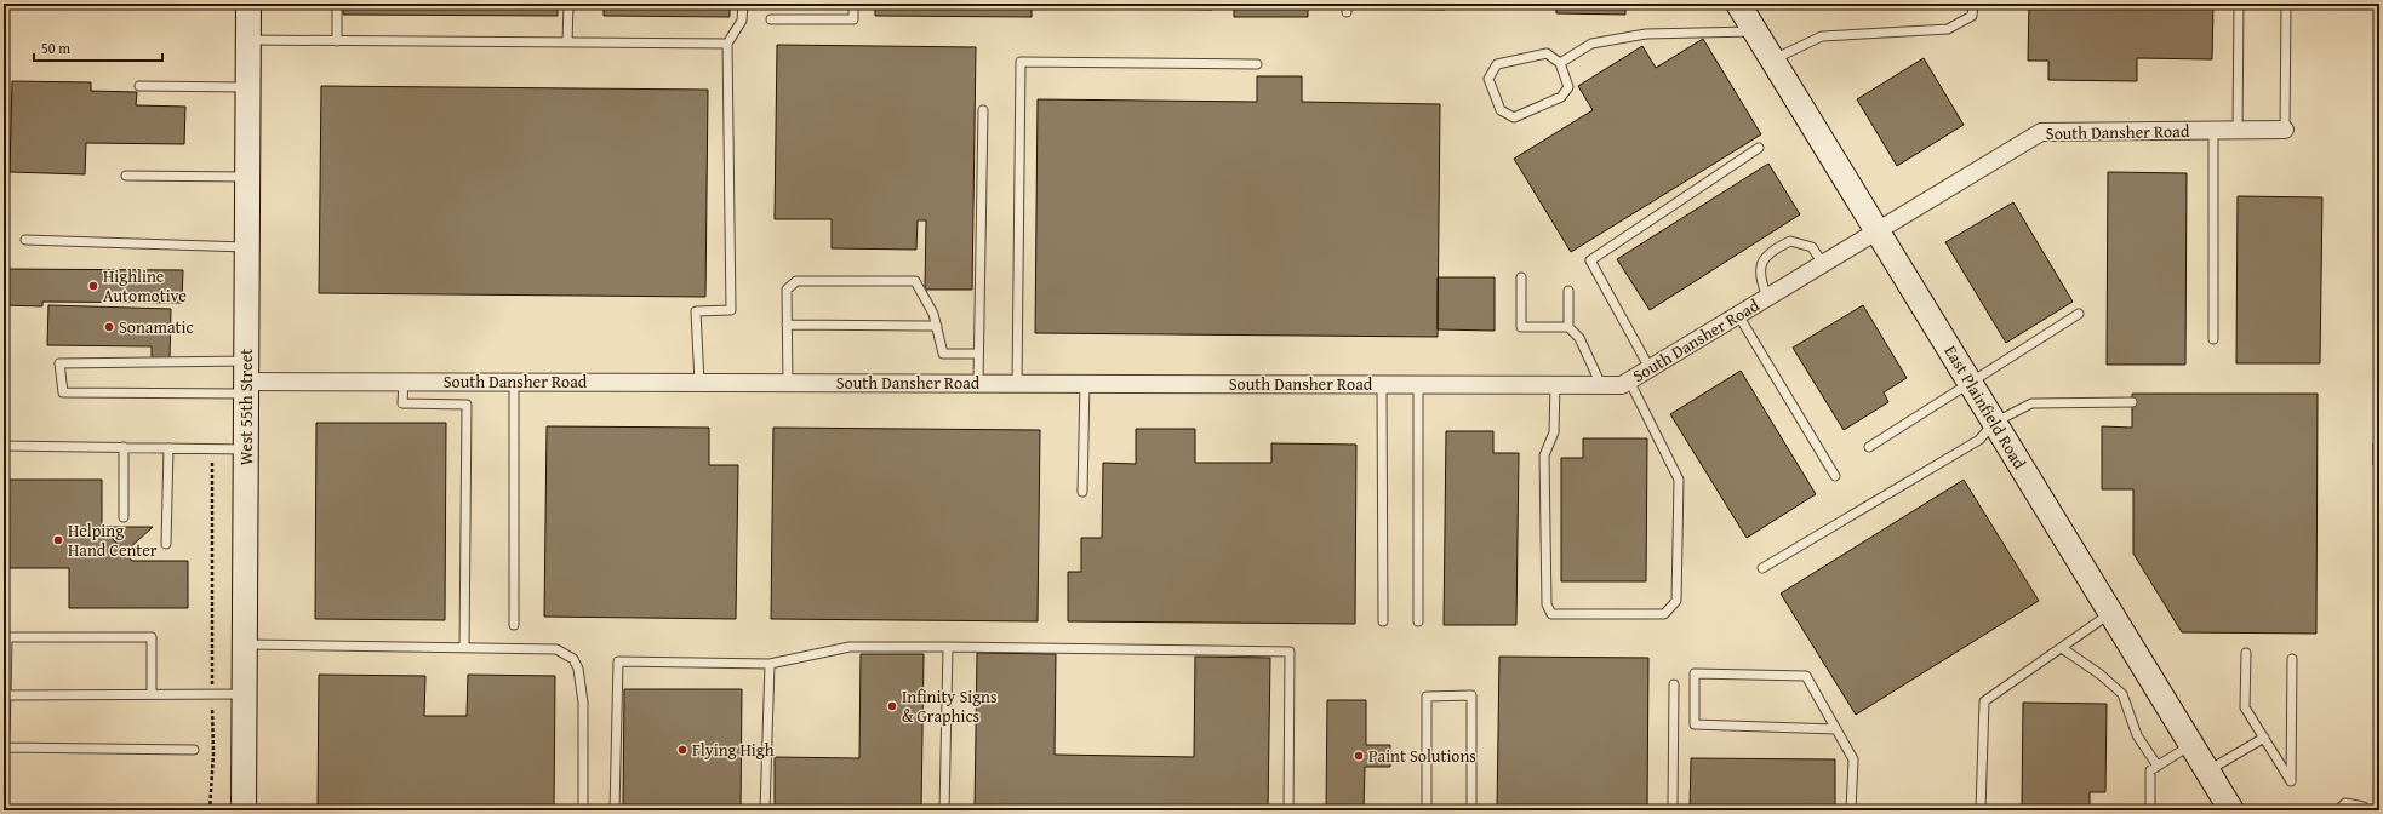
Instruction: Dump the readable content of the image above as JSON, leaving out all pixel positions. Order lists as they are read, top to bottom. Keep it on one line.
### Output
{"streets":{"main road":["West 55th Street","East Plainfield Road"],"street":["South Dansher Road"]},"crossings":[["South Dansher Road","West 55th Street"],["South Dansher Road","East Plainfield Road"]],"places":["Highline Automotive","Sonamatic","Helping Hand Center","Infinity Signs & Graphics","Flying High","Paint Solutions"],"scale_bar":"50 m"}
